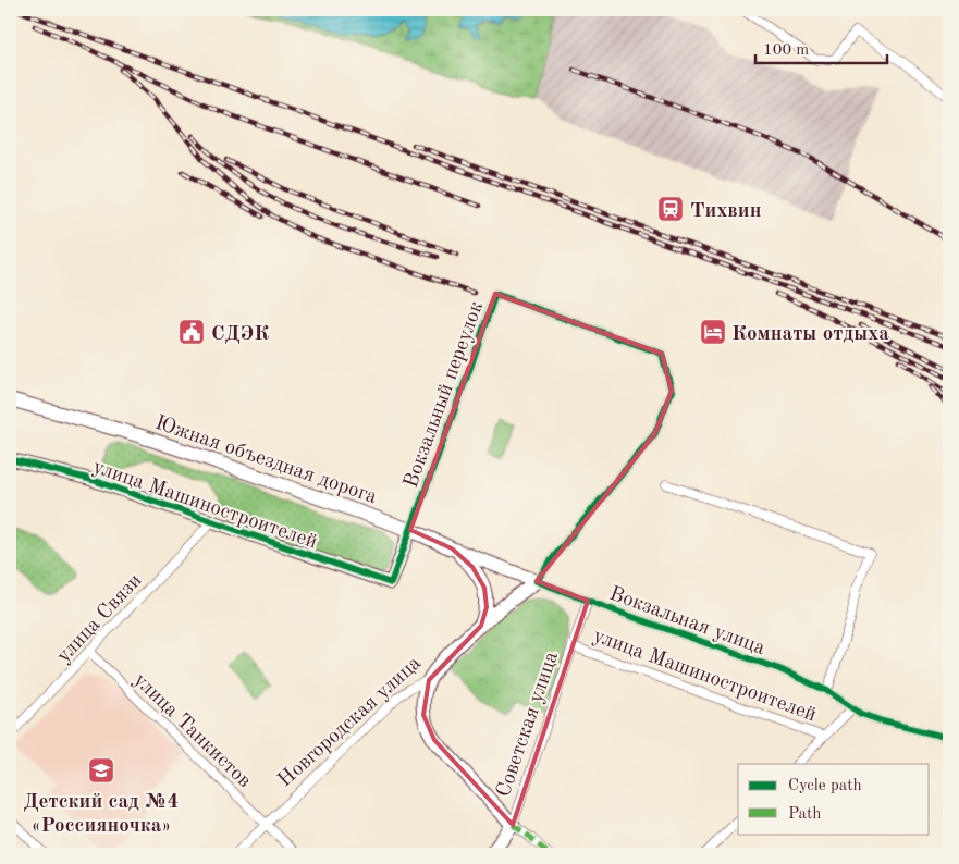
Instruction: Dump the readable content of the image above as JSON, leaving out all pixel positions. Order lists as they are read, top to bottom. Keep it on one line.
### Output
{"streets":{"main road":["Южная объездная дорога","Новгородская улица","Советская улица"],"street":["Вокзальный переулок","улица Машиностроителей","улица Связи","Вокзальная улица","улица Танкистов"]},"crossings":[["Вокзальный переулок","Южная объездная дорога"],["Вокзальный переулок","улица Машиностроителей"],["Вокзальный переулок","Новгородская улица"],["Южная объездная дорога","Вокзальная улица"],["Южная объездная дорога","Новгородская улица"],["улица Машиностроителей","улица Связи"],["улица Машиностроителей","Советская улица"],["улица Связи","улица Танкистов"],["Вокзальная улица","Новгородская улица"],["Вокзальная улица","Советская улица"],["Новгородская улица","улица Танкистов"]],"places":{"station":["Тихвин"],"public building":["СДЭК"],"hotel":["Комнаты отдыха"],"school or university":["Детский сад №4 «Россияночка»"]},"legend":["Cycle path","Path"],"scale_bar":"100 m"}
